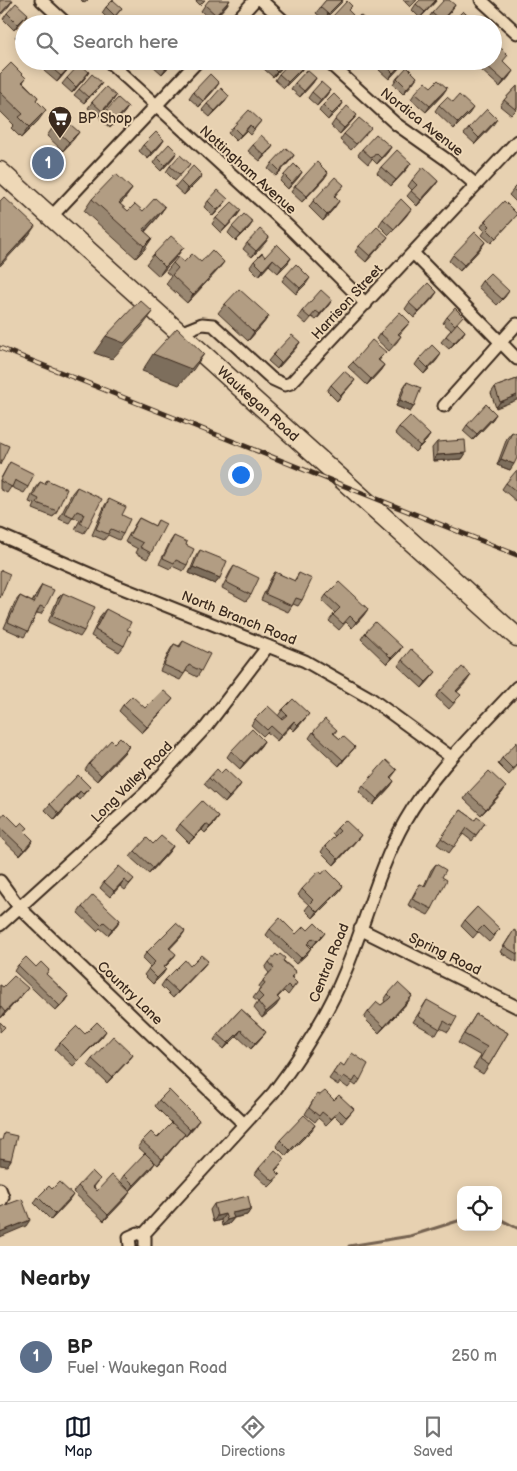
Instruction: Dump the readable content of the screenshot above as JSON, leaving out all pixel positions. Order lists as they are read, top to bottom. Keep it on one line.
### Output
{"streets":{"main road":["Waukegan Road"],"street":["Nordica Avenue","Nottingham Avenue","Harrison Street","North Branch Road","Long Valley Road","Spring Road","Central Road","Country Lane"]},"crossings":[["Nordica Avenue","Harrison Street"],["Nottingham Avenue","Harrison Street"],["Harrison Street","Waukegan Road"],["North Branch Road","Long Valley Road"],["North Branch Road","Central Road"],["Long Valley Road","Country Lane"],["Spring Road","Central Road"],["Central Road","Country Lane"]],"places":{"supermarket":["BP Shop"]},"page":{"search":"Search here","pins":"1","heading":"Nearby","list":[{"mark":"1","name":"BP","note":"Fuel · Waukegan Road","value":"250 m"}],"nav":["Map","Directions","Saved"]}}
